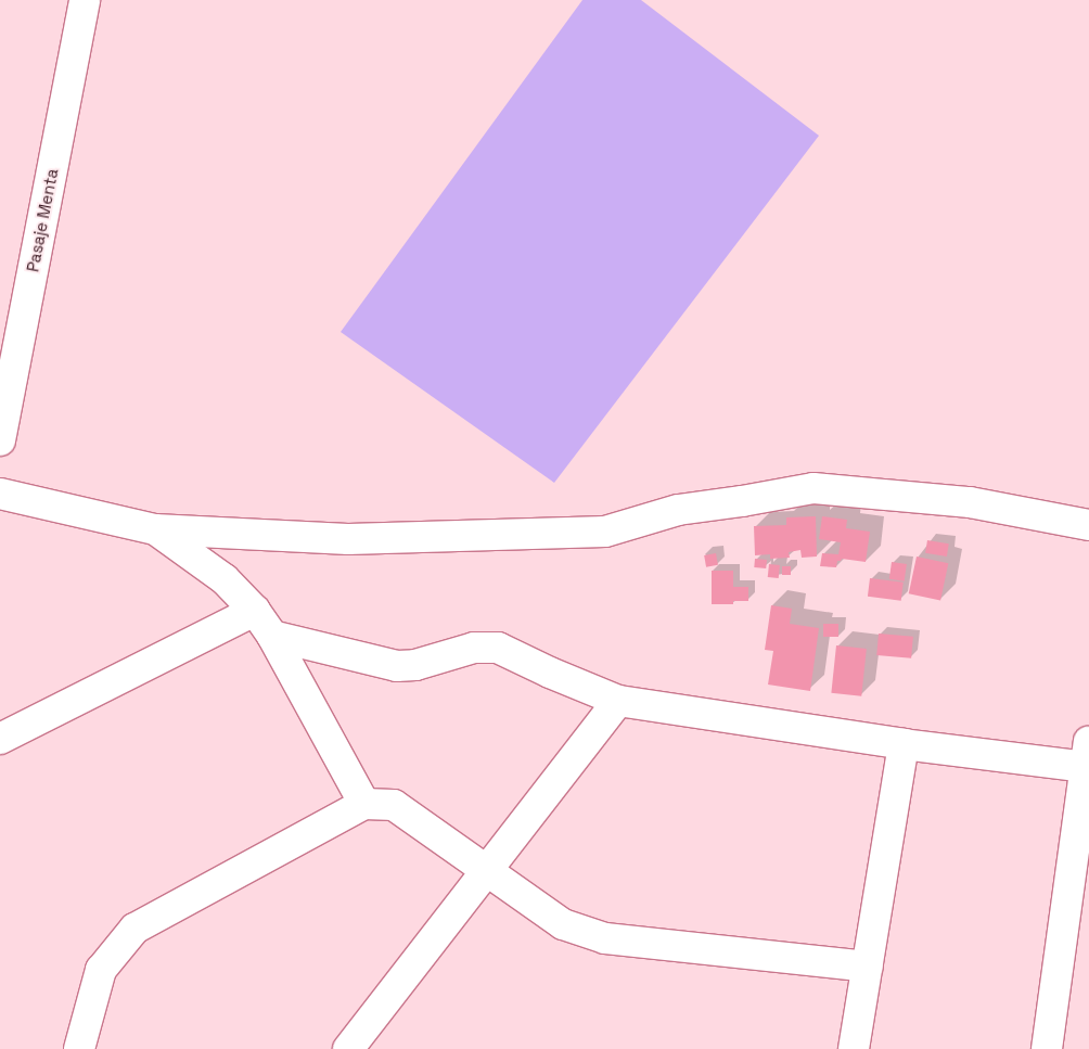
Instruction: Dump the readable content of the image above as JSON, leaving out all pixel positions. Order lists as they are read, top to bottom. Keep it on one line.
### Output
{"streets":{"street":["Pasaje Menta"]}}
